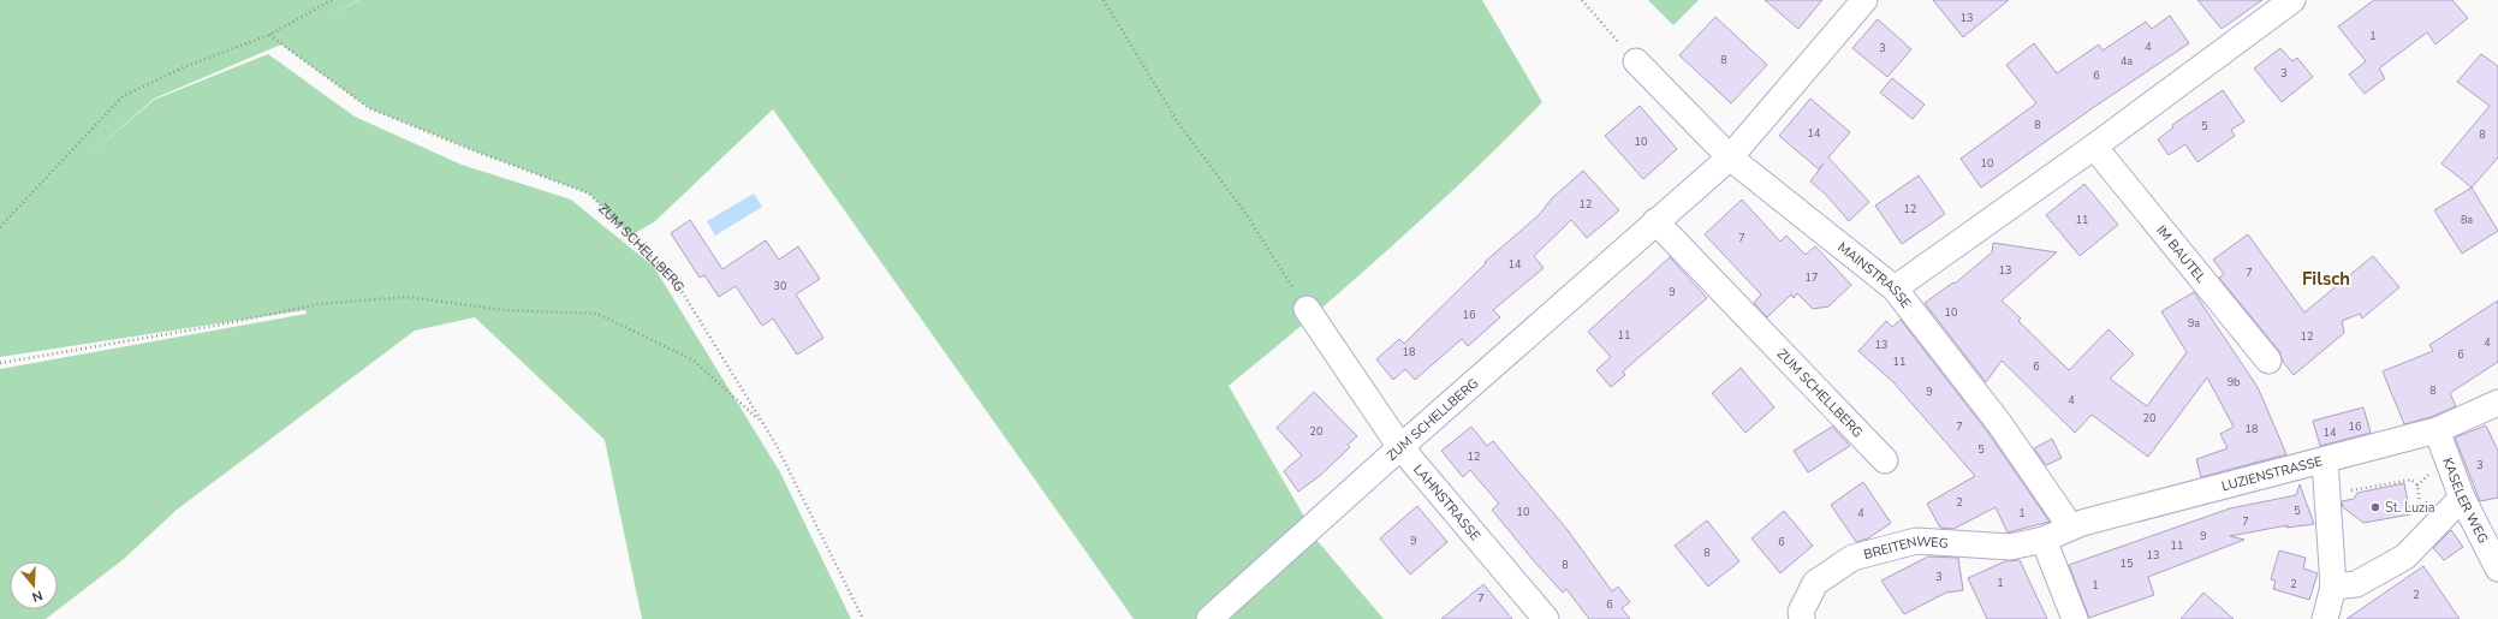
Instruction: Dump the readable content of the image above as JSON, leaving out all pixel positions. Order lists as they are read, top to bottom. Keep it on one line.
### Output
{"streets":{"street":["ZUM SCHELLBERG","IM BAUTEL","MAINSTRASSE","LUZIENSTRASSE","KASELER WEG","LAHNSTRASSE","BREITENWEG"]},"crossings":[["ZUM SCHELLBERG","MAINSTRASSE"],["ZUM SCHELLBERG","LAHNSTRASSE"],["MAINSTRASSE","LUZIENSTRASSE"],["LUZIENSTRASSE","KASELER WEG"],["LUZIENSTRASSE","BREITENWEG"]],"districts":["Filsch"],"places":["St. Luzia"],"house_numbers":["13","1","4","3","8","4a","3","6","8","5","14","8","10","10","12","12","11","8a","7","14","13","7","17","30","9","10","16","9a","11","12","4","13","18","6","11","6","9b","8","9","4","20","7","16","18","20","14","5","12","3","2","5","10","4","1","7","9","9","6","11","8","13","15","8","3","1","2","1","2","7","6"],"north":"bottom"}
